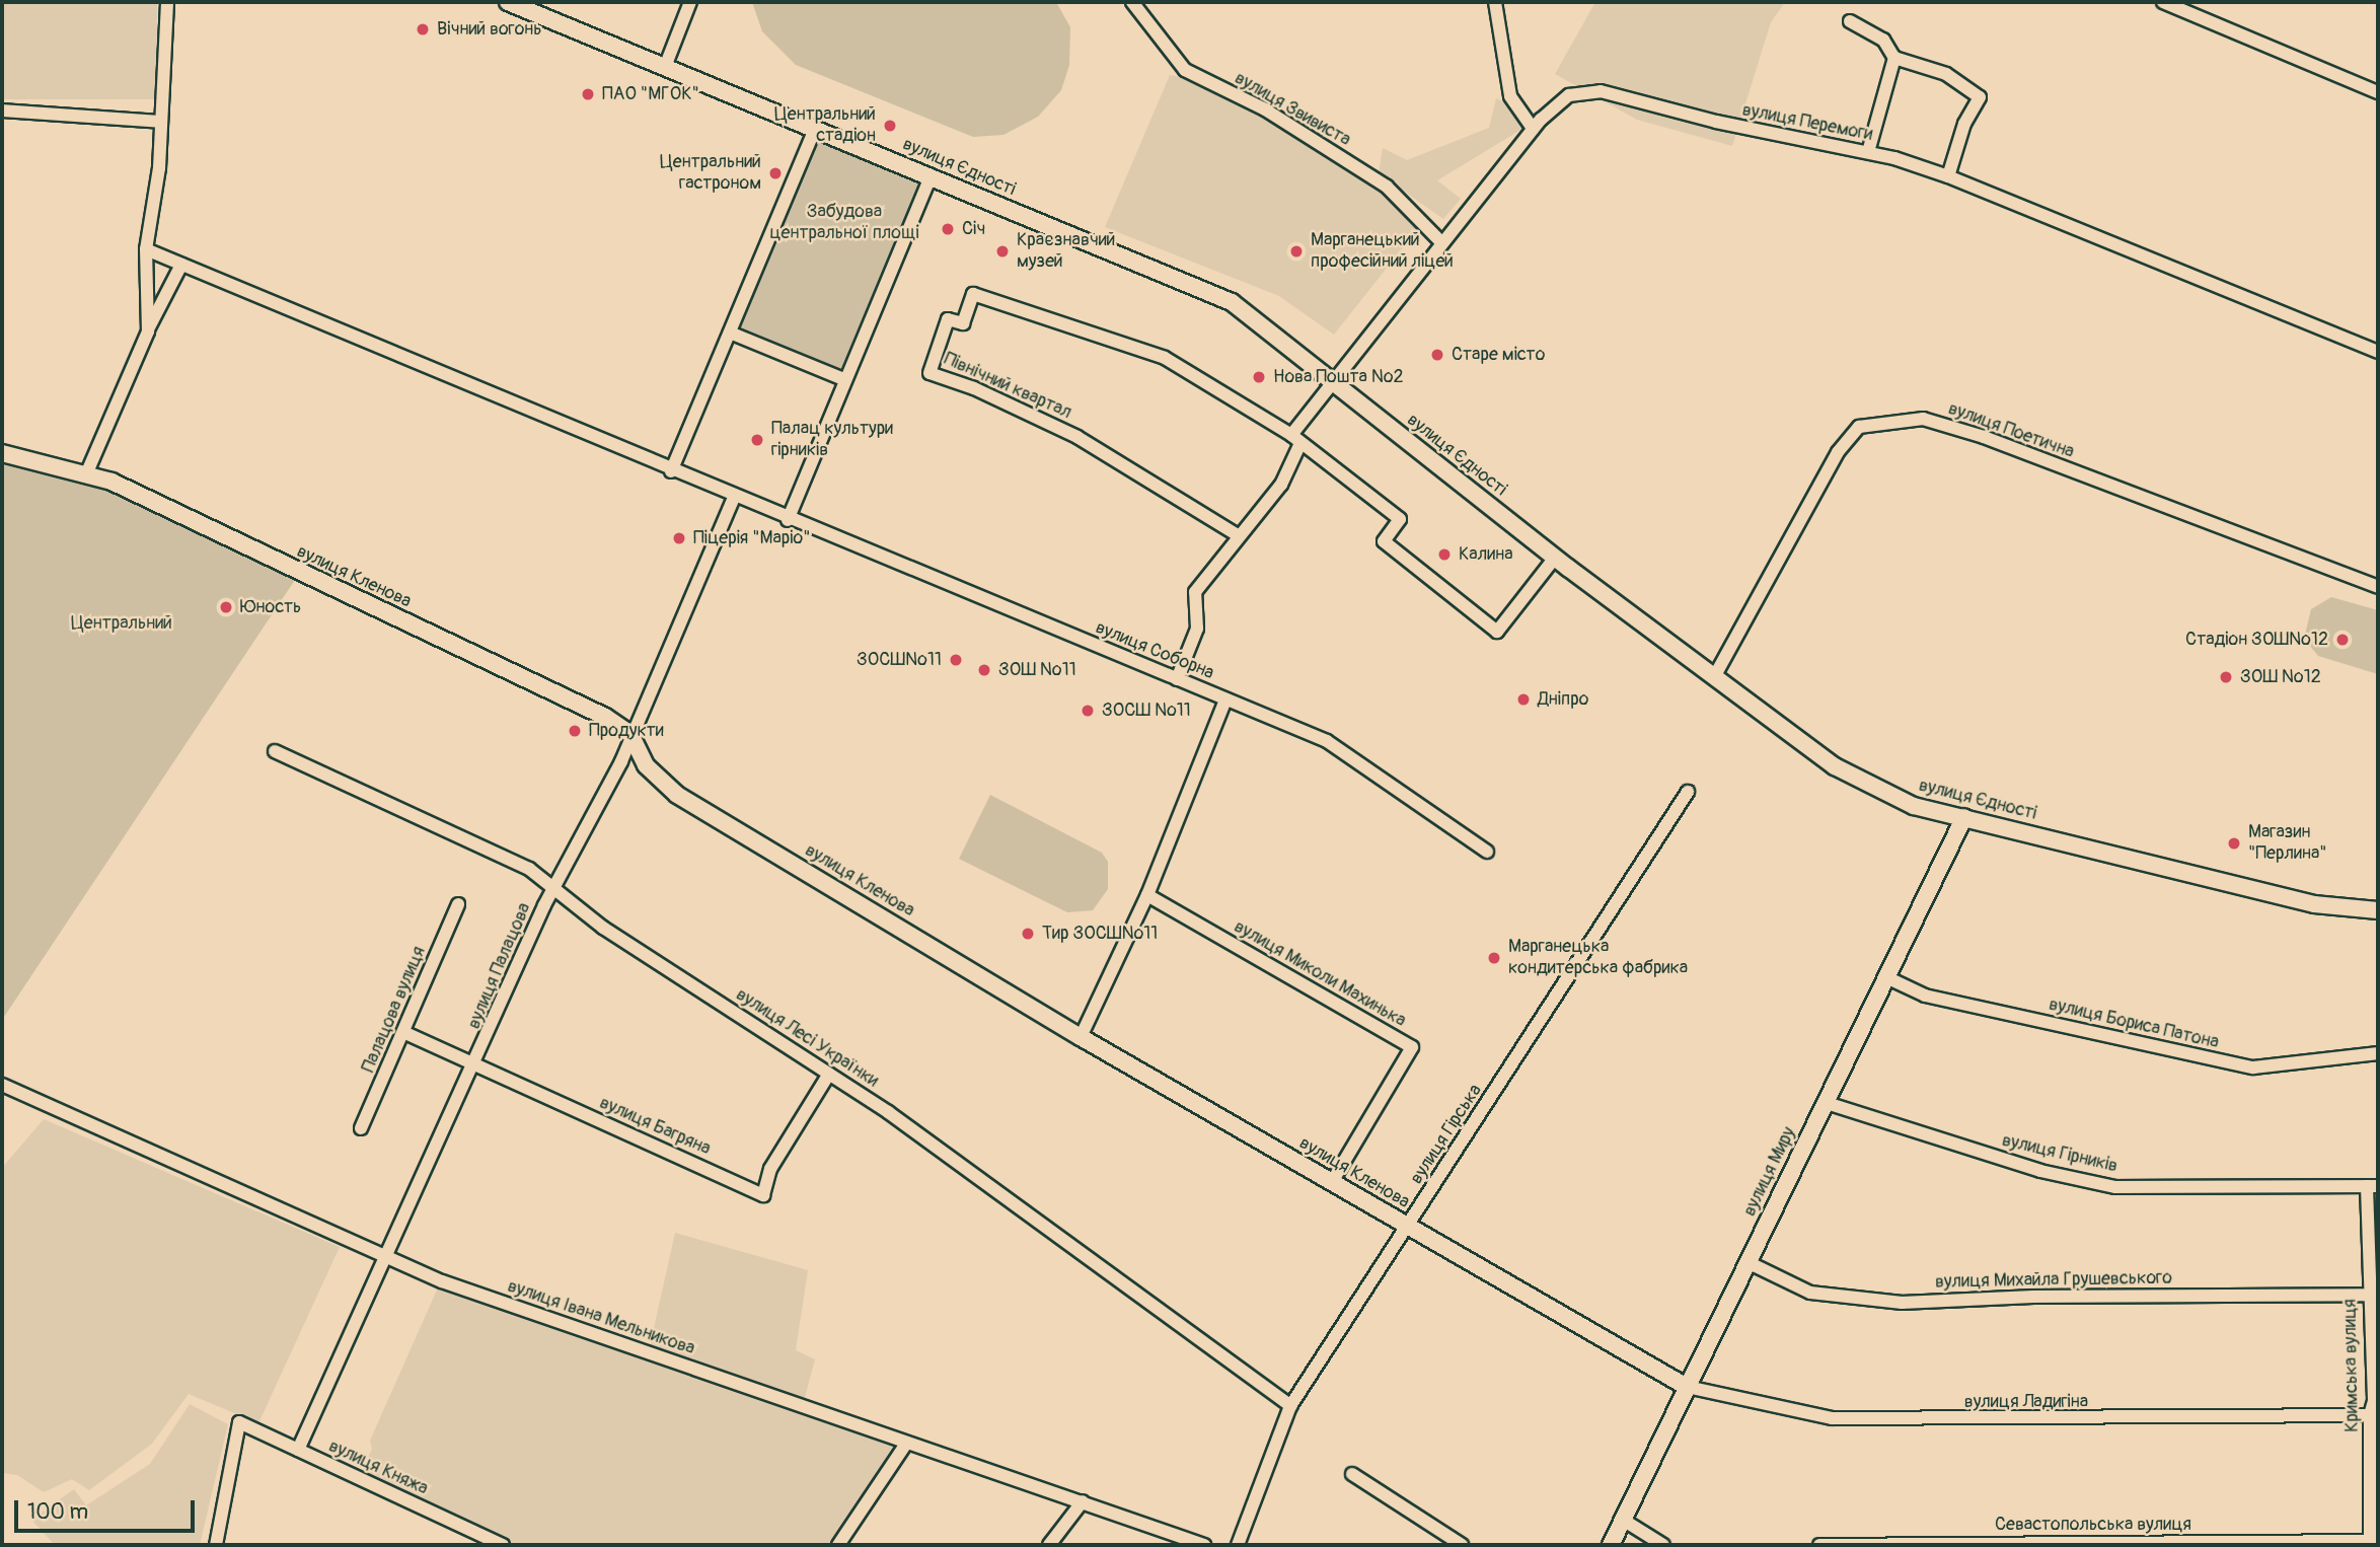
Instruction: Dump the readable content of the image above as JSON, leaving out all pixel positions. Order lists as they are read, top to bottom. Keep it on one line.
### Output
{"streets":{"street":["вулиця Звивиста","вулиця Перемоги","вулиця Єдності","Північний квартал","вулиця Поетична","вулиця Кленова","вулиця Соборна","вулиця Палацова","вулиця Миколи Махинька","Палацова вулиця","вулиця Бориса Патона","вулиця Лесі Українки","вулиця Багряна","вулиця Гірська","вулиця Гірників","вулиця Миру","вулиця Михайла Грушевського","вулиця Івана Мельникова","Кримська вулиця","вулиця Ладигіна","вулиця Княжа","Севастопольська вулиця"]},"crossings":[["вулиця Звивиста","вулиця Перемоги"],["вулиця Перемоги","вулиця Єдності"],["вулиця Єдності","Північний квартал"],["вулиця Єдності","вулиця Поетична"],["вулиця Єдності","вулиця Миру"],["вулиця Кленова","вулиця Палацова"],["вулиця Кленова","вулиця Миколи Махинька"],["вулиця Кленова","вулиця Гірська"],["вулиця Кленова","вулиця Миру"],["вулиця Кленова","вулиця Ладигіна"],["вулиця Соборна","вулиця Палацова"],["вулиця Палацова","вулиця Лесі Українки"],["вулиця Палацова","вулиця Багряна"],["вулиця Палацова","вулиця Івана Мельникова"],["вулиця Палацова","вулиця Княжа"],["Палацова вулиця","вулиця Багряна"],["вулиця Бориса Патона","вулиця Миру"],["вулиця Лесі Українки","вулиця Багряна"],["вулиця Лесі Українки","вулиця Гірська"],["вулиця Гірників","вулиця Миру"],["вулиця Гірників","Кримська вулиця"],["вулиця Миру","вулиця Михайла Грушевського"],["вулиця Миру","вулиця Ладигіна"],["вулиця Михайла Грушевського","Кримська вулиця"],["Кримська вулиця","вулиця Ладигіна"],["Кримська вулиця","Севастопольська вулиця"]],"parks":["Забудова центральної площі","Центральний"],"places":["Вічний вогонь","ПАО \"МГОК\"","Центральний стадіон","Центральний гастроном","Січ","Краєзнавчий музей","Марганецький професійний ліцей","Старе місто","Нова Пошта №2","Палац культури гірників","Піцерія \"Маріо\"","Калина","Юность","Стадіон ЗОШ№12","ЗОСШ№11","ЗОШ №11","ЗОШ №12","Дніпро","ЗОСШ №11","Продукти","Магазин \"Перлина\"","Тир ЗОСШ№11","Марганецька кондитерська фабрика"],"scale_bar":"100 m"}
